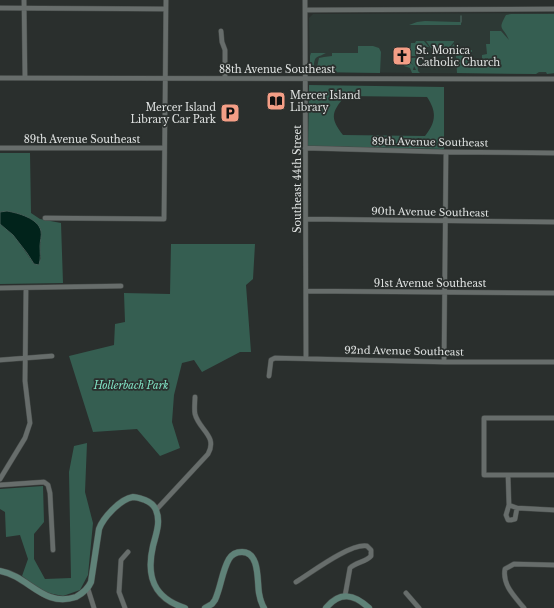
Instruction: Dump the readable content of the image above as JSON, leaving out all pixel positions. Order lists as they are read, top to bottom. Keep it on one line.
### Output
{"streets":{"street":["88th Avenue Southeast","89th Avenue Southeast","Southeast 44th Street","90th Avenue Southeast","91st Avenue Southeast","92nd Avenue Southeast"]},"crossings":[["88th Avenue Southeast","Southeast 44th Street"],["89th Avenue Southeast","Southeast 44th Street"],["Southeast 44th Street","90th Avenue Southeast"],["Southeast 44th Street","91st Avenue Southeast"],["Southeast 44th Street","92nd Avenue Southeast"]],"parks":["Hollerbach Park"],"places":{"church":["St. Monica Catholic Church"],"library":["Mercer Island Library"],"parking":["Mercer Island Library Car Park"]}}
